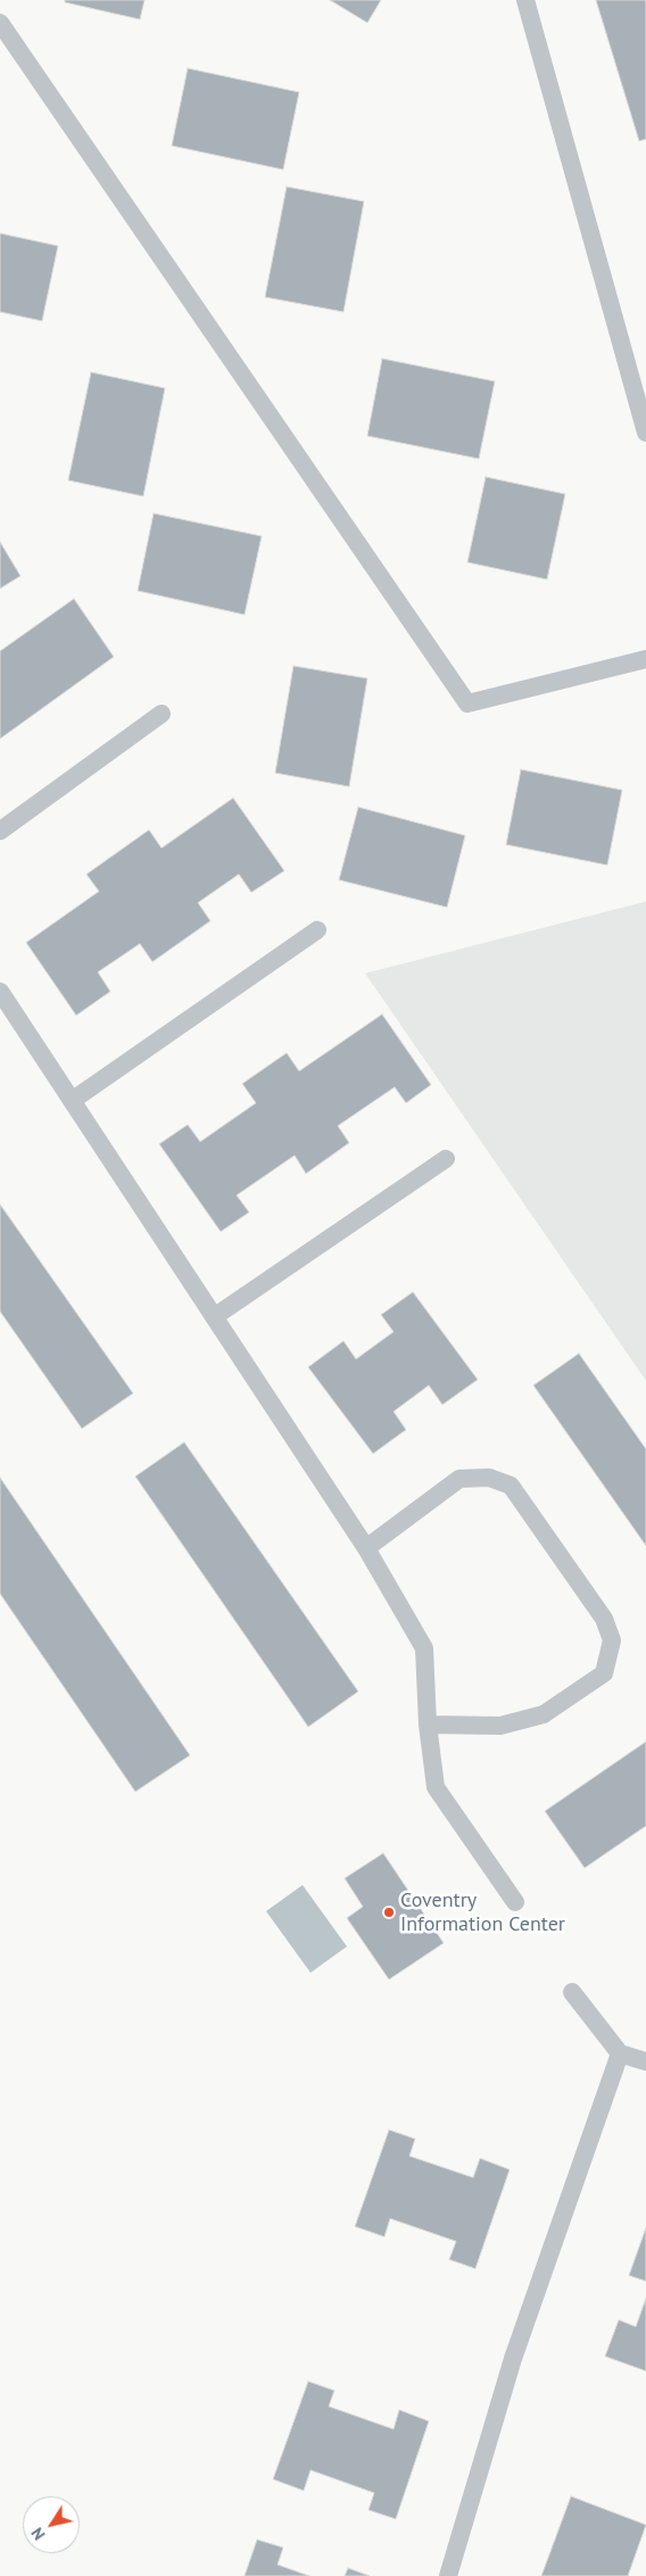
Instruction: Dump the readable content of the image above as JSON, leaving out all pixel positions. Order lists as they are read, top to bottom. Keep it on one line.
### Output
{"places":["Coventry Information Center"],"north":"bottom left"}
